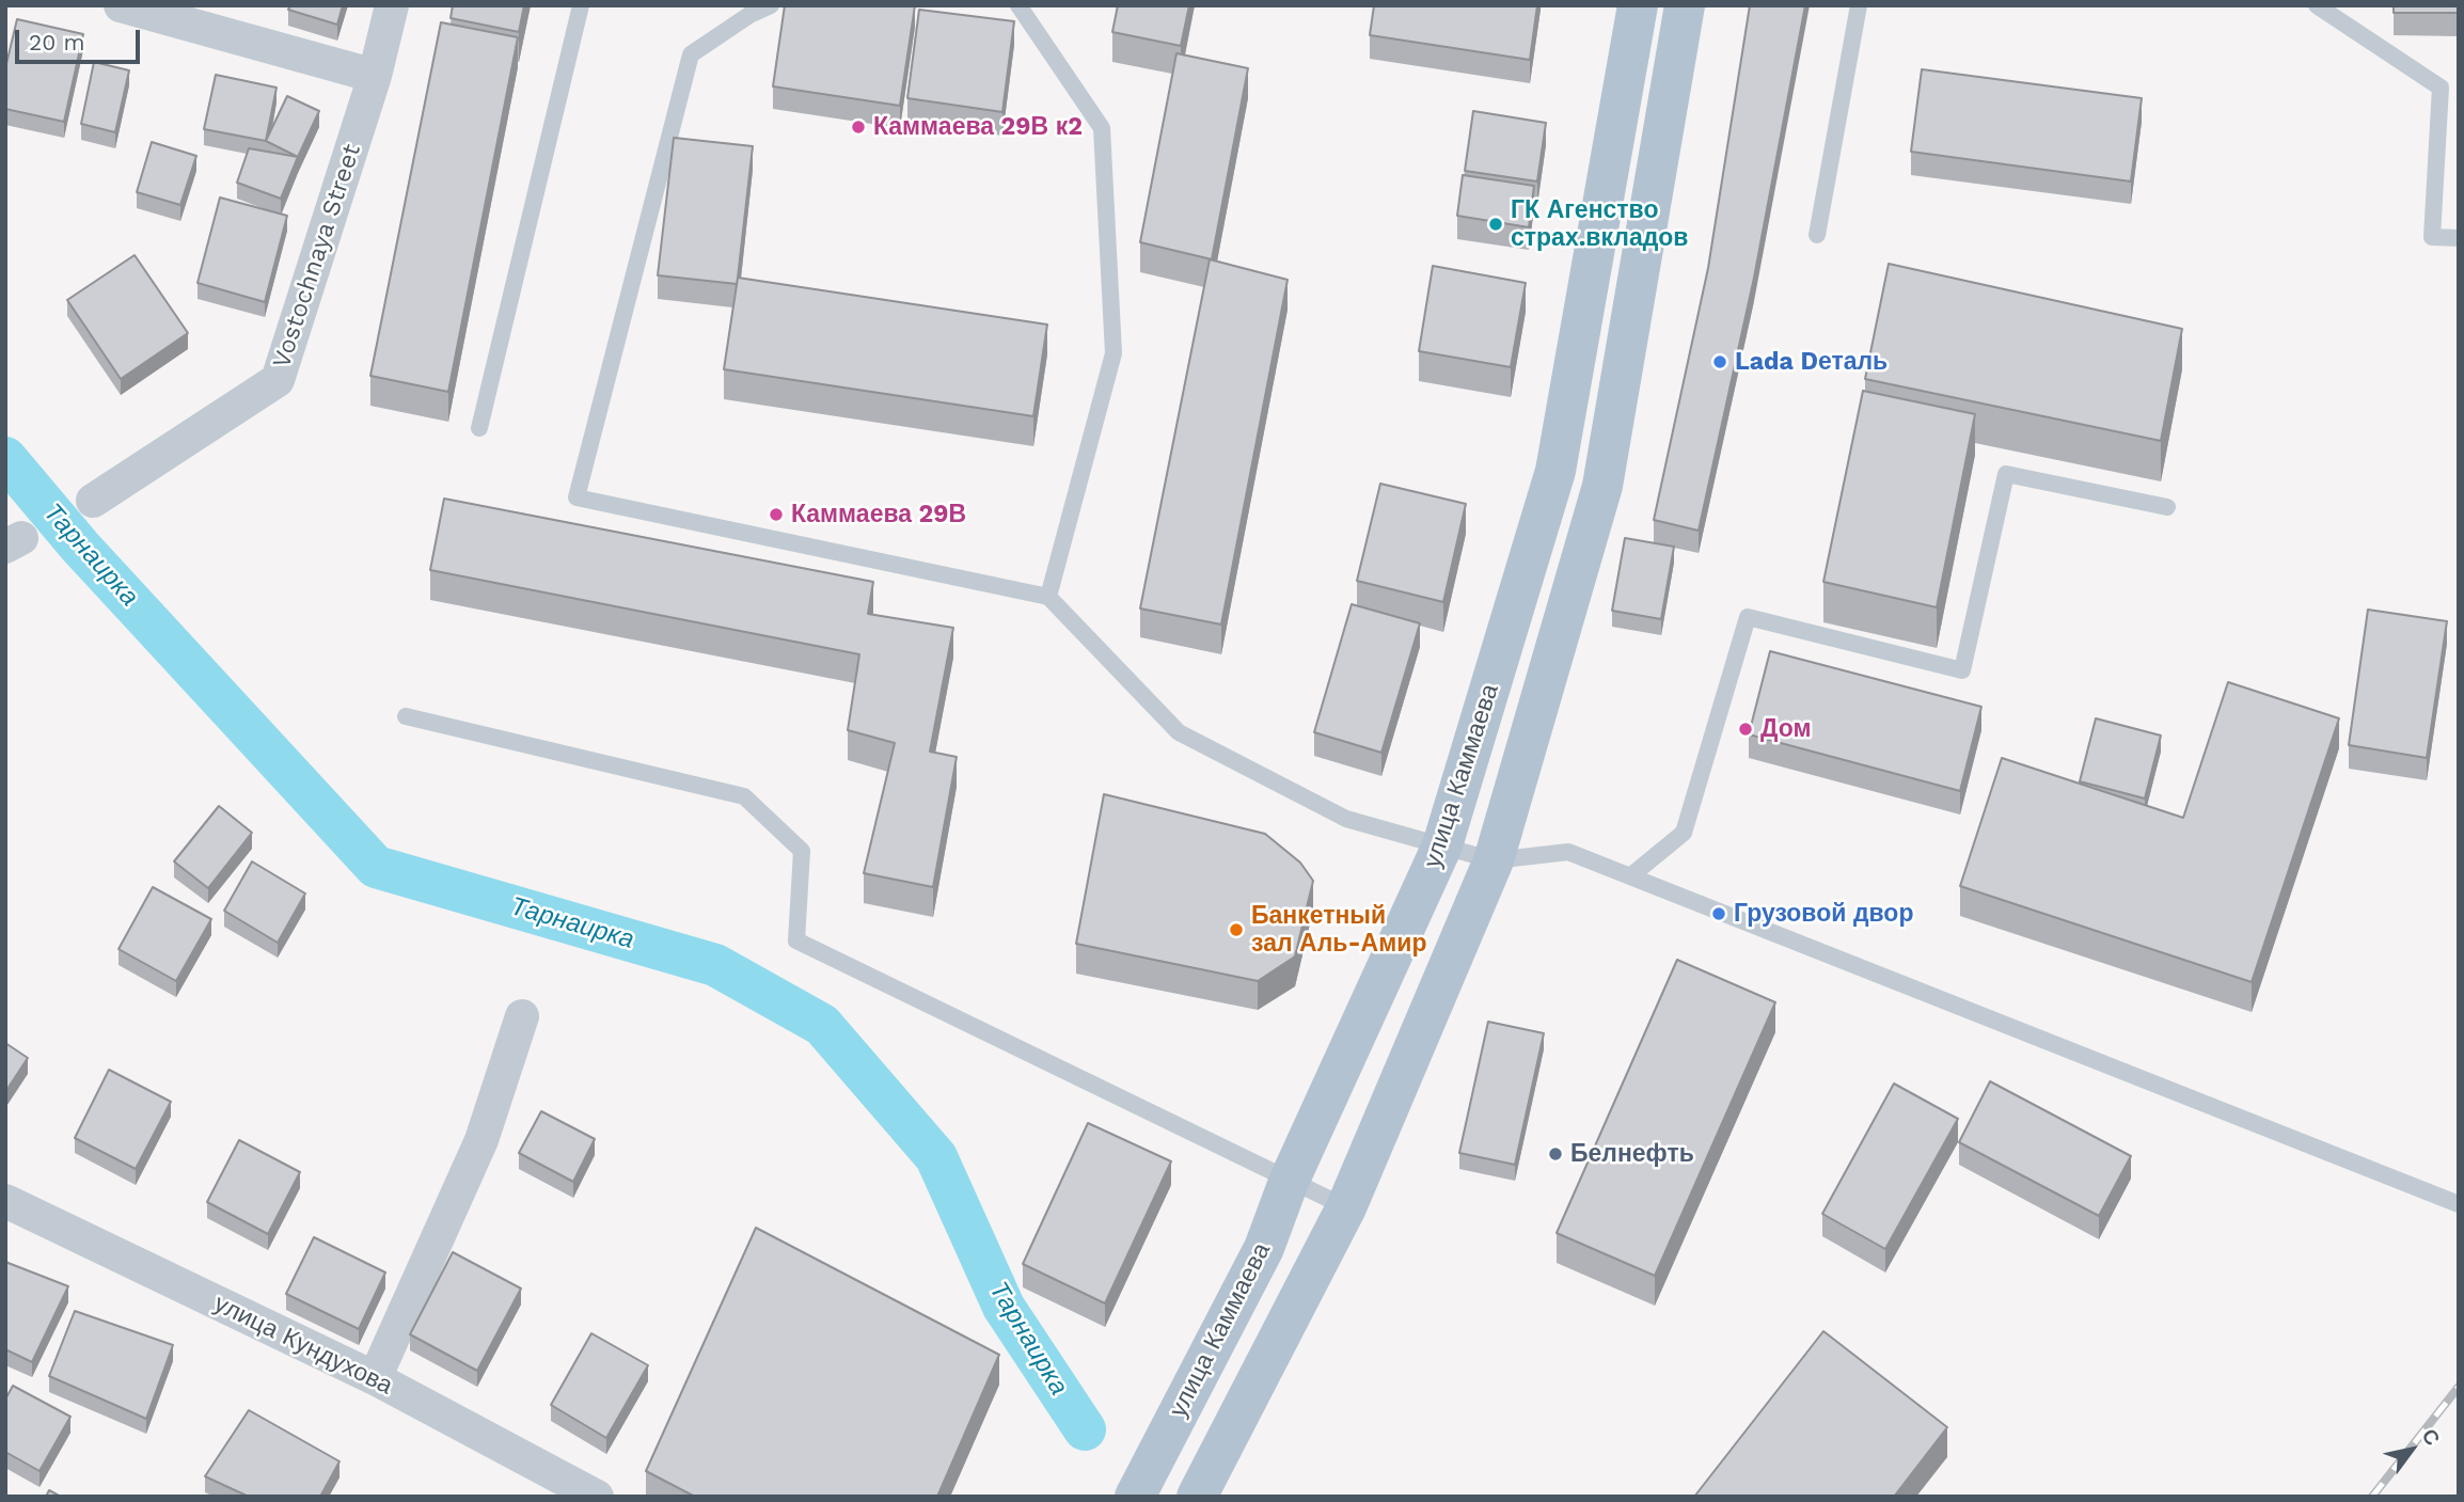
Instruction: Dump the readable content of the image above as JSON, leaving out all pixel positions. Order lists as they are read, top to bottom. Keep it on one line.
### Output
{"streets":{"main road":["улица Каммаева"],"street":["Vostochnaya Street","улица Кундухова"]},"water":["Тарнаирка"],"places":["Каммаева 29В к2","ГК Агенство страх.вкладов","Lada Dеталь","Каммаева 29В","Дом","Грузовой двор","Банкетный зал Аль-Амир","Белнефть"],"scale_bar":"20 m","north":"top right"}
